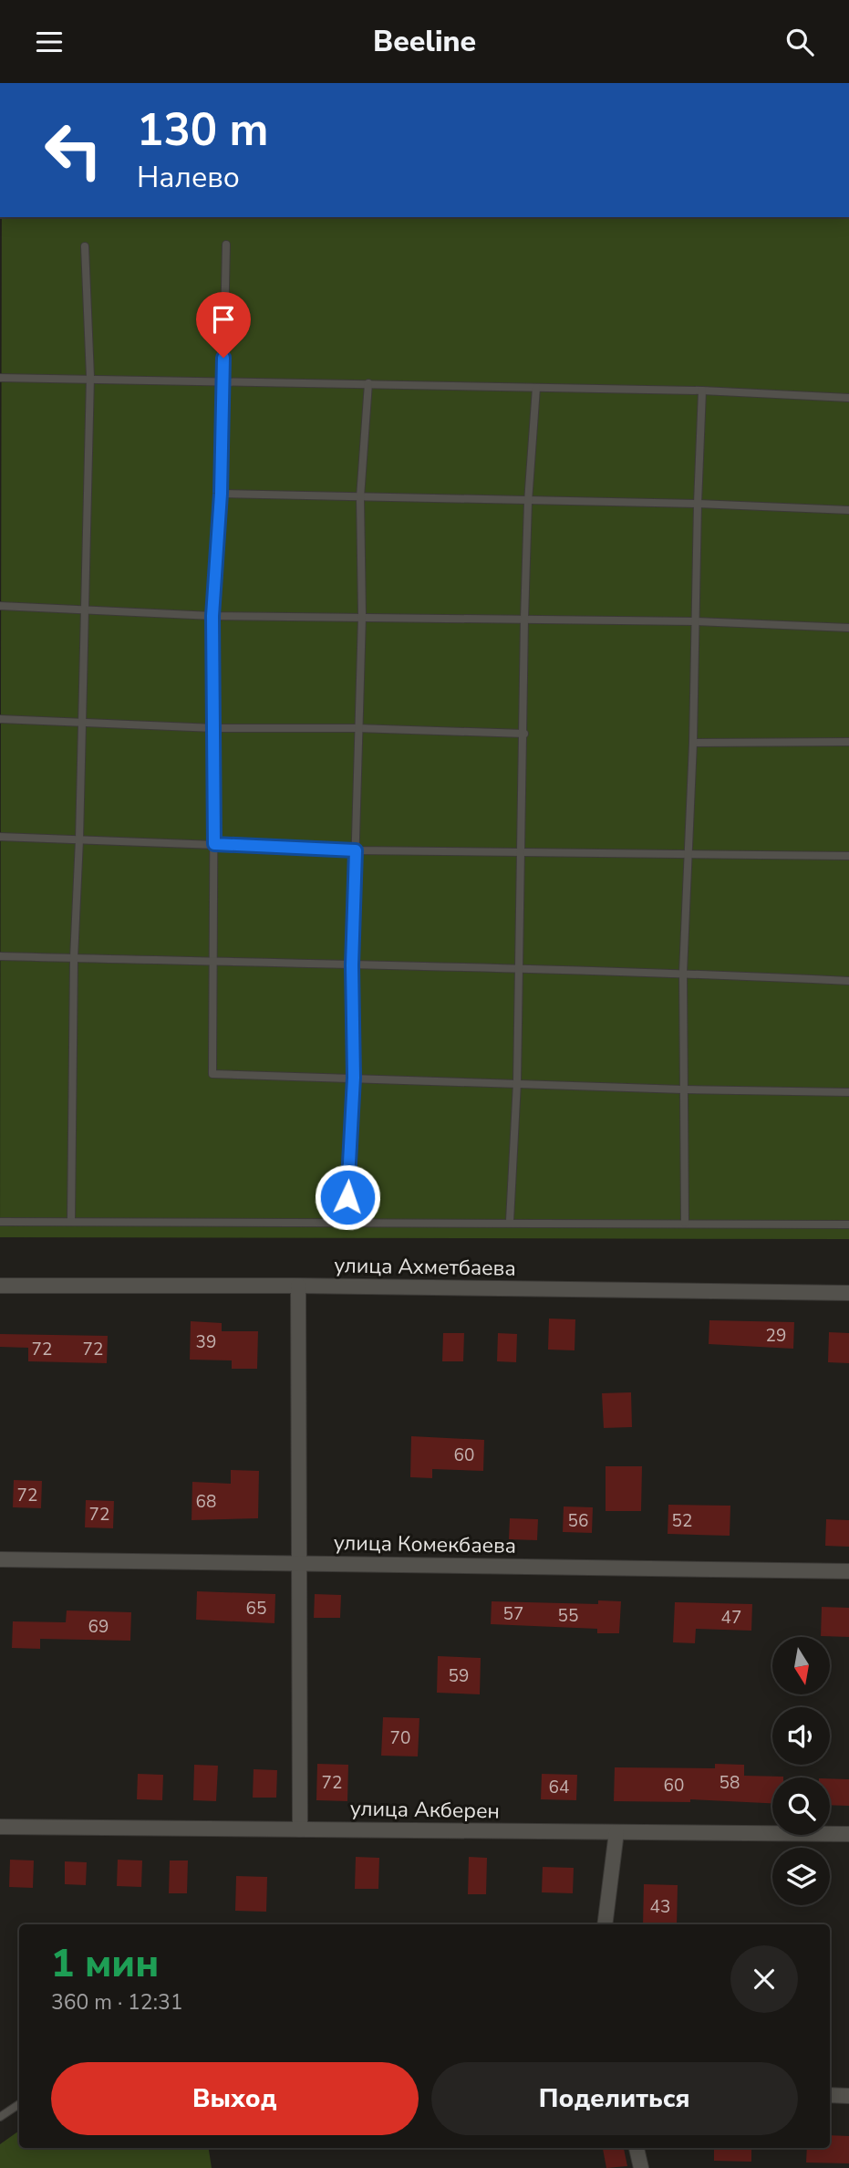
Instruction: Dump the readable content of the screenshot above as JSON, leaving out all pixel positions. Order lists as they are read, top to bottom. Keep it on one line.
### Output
{"streets":{"street":["улица Ахметбаева","улица Комекбаева","улица Акберен"]},"house_numbers":["29","39","72","72","60","72","68","72","56","52","65","57","55","47","69","59","70","72","58","60","64","43"],"north":"bottom","page":{"header":"Beeline","turn":["130 m","Налево"],"heading":["1 мин","360 m · 12:31"],"buttons":["Выход","Поделиться"]}}
